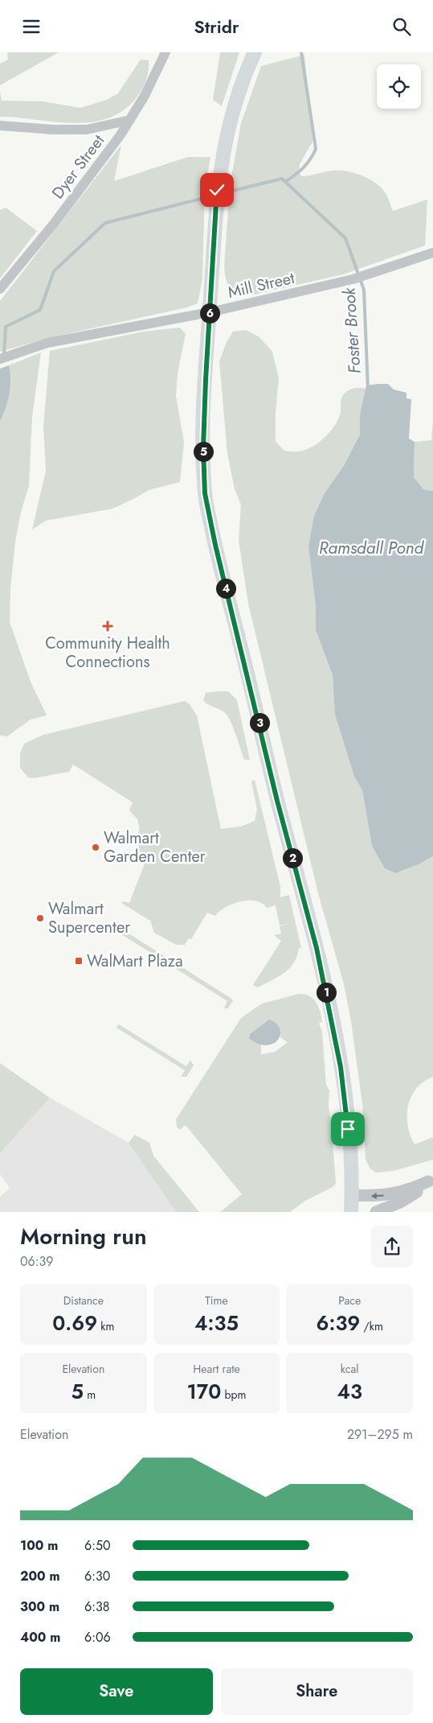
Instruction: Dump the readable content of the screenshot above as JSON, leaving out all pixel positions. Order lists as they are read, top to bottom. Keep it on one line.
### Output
{"streets":{"street":["Dyer Street","Mill Street"]},"water":["Foster Brook","Ramsdall Pond"],"places":{"health":["Community Health Connections"],"other":["Walmart Garden Center","Walmart Supercenter"],"transit":["WalMart Plaza"]},"page":{"header":"Stridr","pins":["6","5","4","3","2","1"],"heading":["Morning run","06:39"],"stats":[["Distance","0.69 km"],["Time","4:35"],["Pace","6:39 /km"],["Elevation","5 m"],["Heart rate","170 bpm"],["kcal","43"]],"chart":["Elevation","291–295 m"],"list":[{"name":"100 m","note":"6:50"},{"name":"200 m","note":"6:30"},{"name":"300 m","note":"6:38"},{"name":"400 m","note":"6:06"}],"buttons":["Save","Share"]}}
